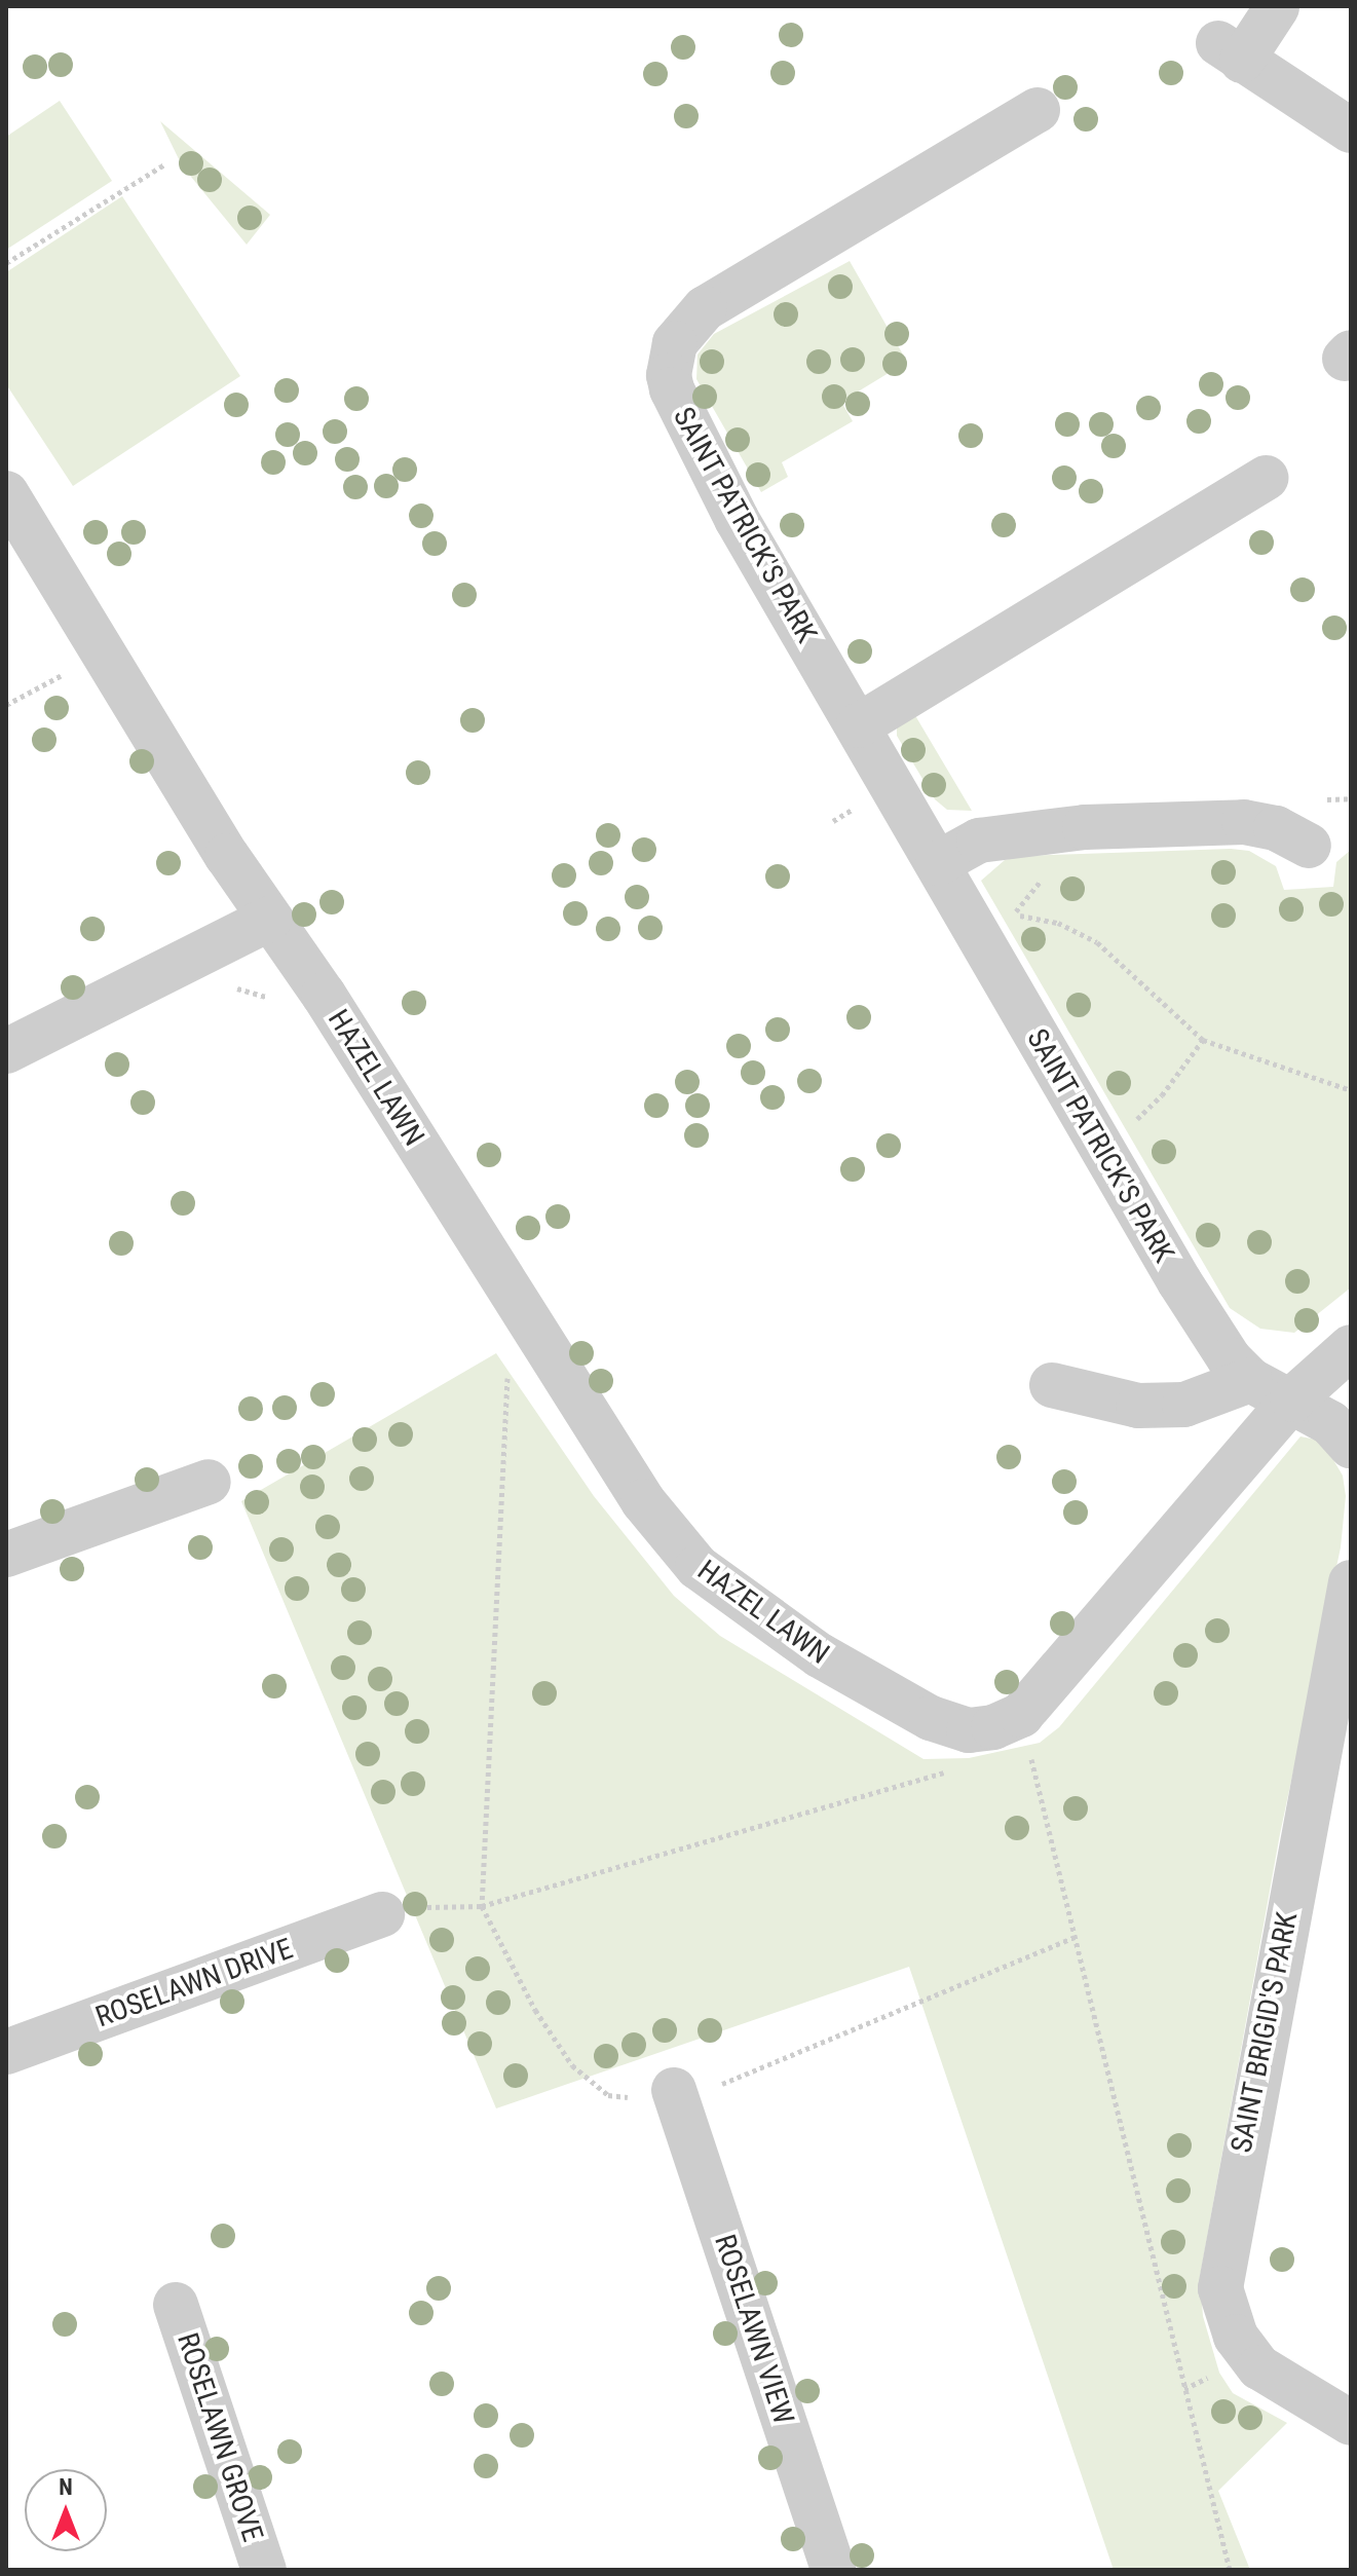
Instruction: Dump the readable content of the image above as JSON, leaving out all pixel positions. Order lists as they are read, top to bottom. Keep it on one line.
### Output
{"streets":{"street":["SAINT PATRICK'S PARK","HAZEL LAWN","ROSELAWN DRIVE","SAINT BRIGID'S PARK","ROSELAWN VIEW","ROSELAWN GROVE"]},"north":"top"}
